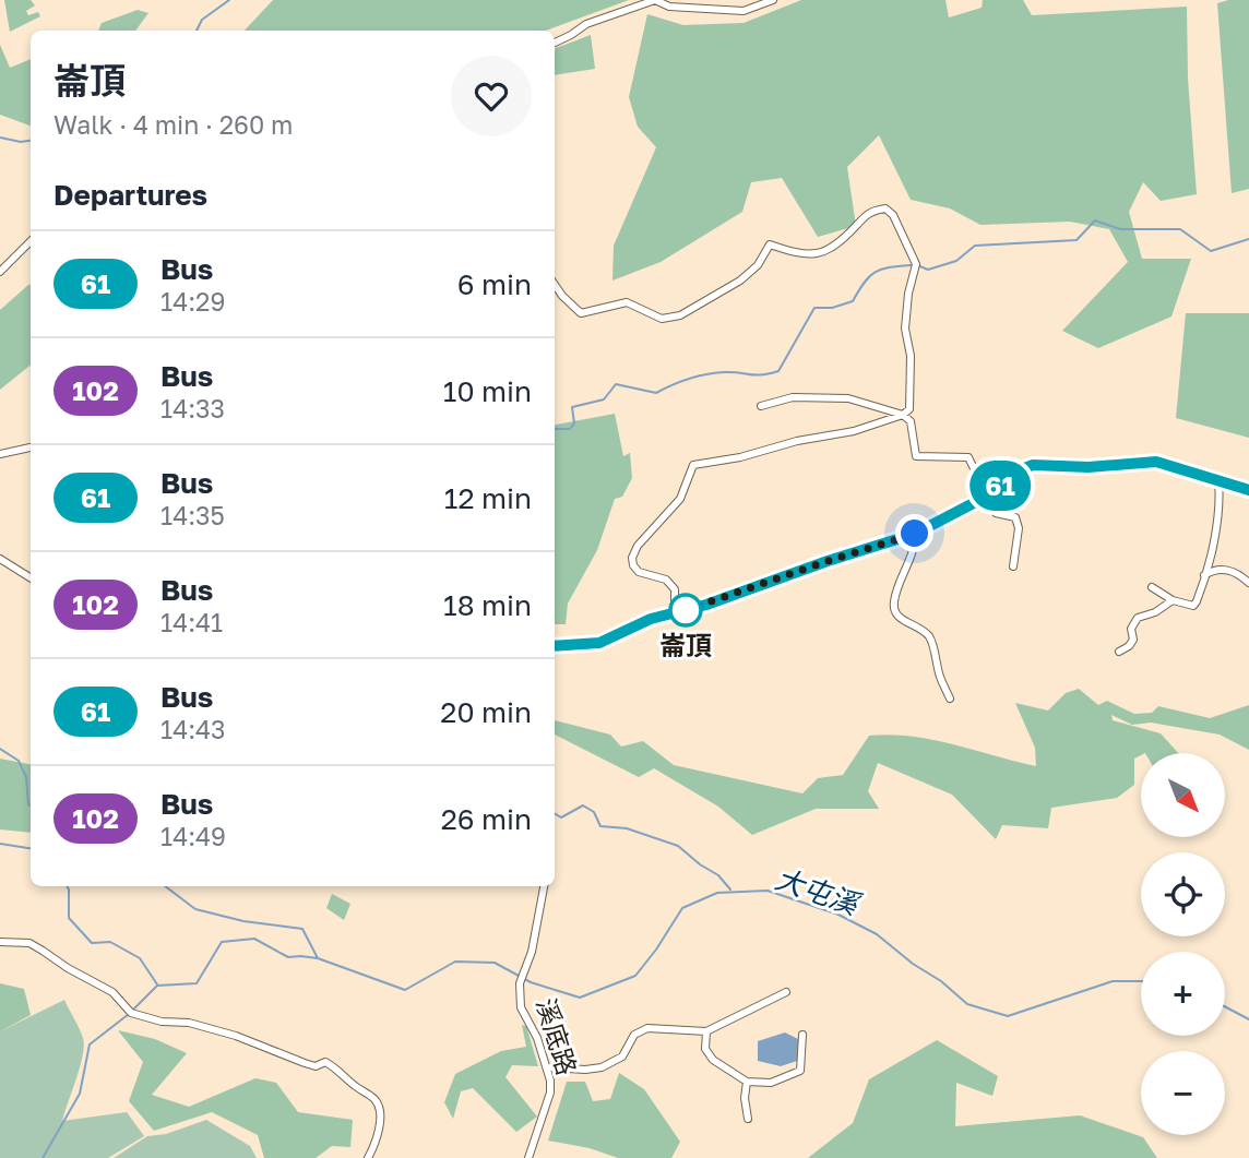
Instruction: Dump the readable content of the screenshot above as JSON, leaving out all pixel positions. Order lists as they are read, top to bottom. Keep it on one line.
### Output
{"streets":{"street":["溪底路"]},"water":["大屯溪"],"places":["崙頂"],"lines":["bus line 61"],"north":"bottom right","page":{"on_map":"61","heading":[["崙頂","Walk · 4 min · 260 m"],"Departures"],"list":[{"mark":"61","name":"Bus","note":"14:29","value":"6 min"},{"mark":"102","name":"Bus","note":"14:33","value":"10 min"},{"mark":"61","name":"Bus","note":"14:35","value":"12 min"},{"mark":"102","name":"Bus","note":"14:41","value":"18 min"},{"mark":"61","name":"Bus","note":"14:43","value":"20 min"},{"mark":"102","name":"Bus","note":"14:49","value":"26 min"}],"map_buttons":["+","−"]}}
